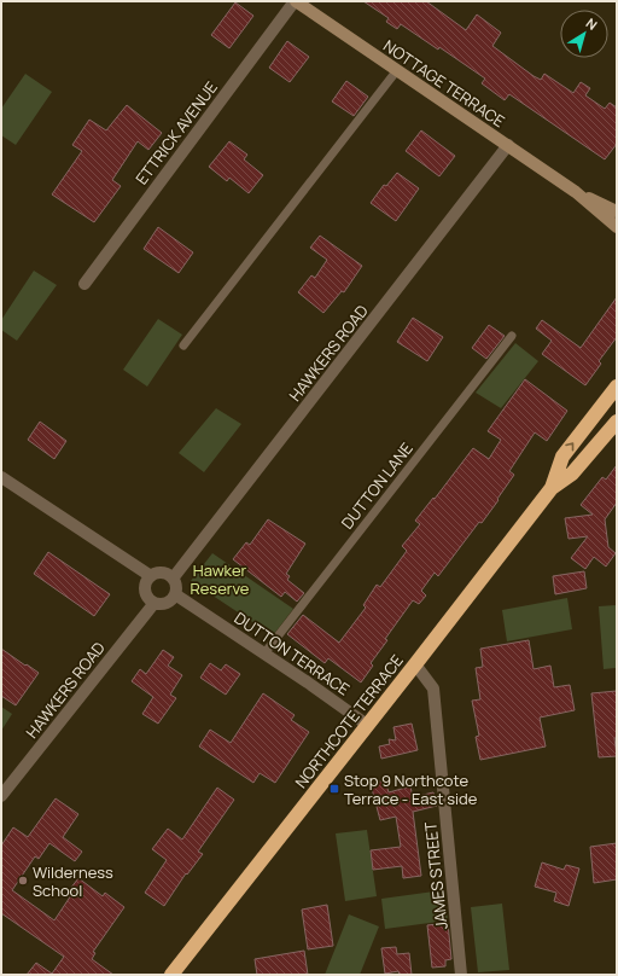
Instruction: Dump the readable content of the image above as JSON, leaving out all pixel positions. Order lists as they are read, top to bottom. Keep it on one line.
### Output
{"streets":{"highway":["NORTHCOTE TERRACE"],"main road":["NOTTAGE TERRACE"],"street":["ETTRICK AVENUE","HAWKERS ROAD","DUTTON TERRACE","JAMES STREET"],"lane":["DUTTON LANE"]},"crossings":[["NOTTAGE TERRACE","ETTRICK AVENUE"],["NOTTAGE TERRACE","HAWKERS ROAD"],["HAWKERS ROAD","DUTTON TERRACE"],["DUTTON LANE","DUTTON TERRACE"],["DUTTON TERRACE","NORTHCOTE TERRACE"],["NORTHCOTE TERRACE","JAMES STREET"]],"parks":["Hawker Reserve"],"places":{"transit":["Stop 9 Northcote Terrace - East side"],"other":["Wilderness School"]},"north":"top right"}
